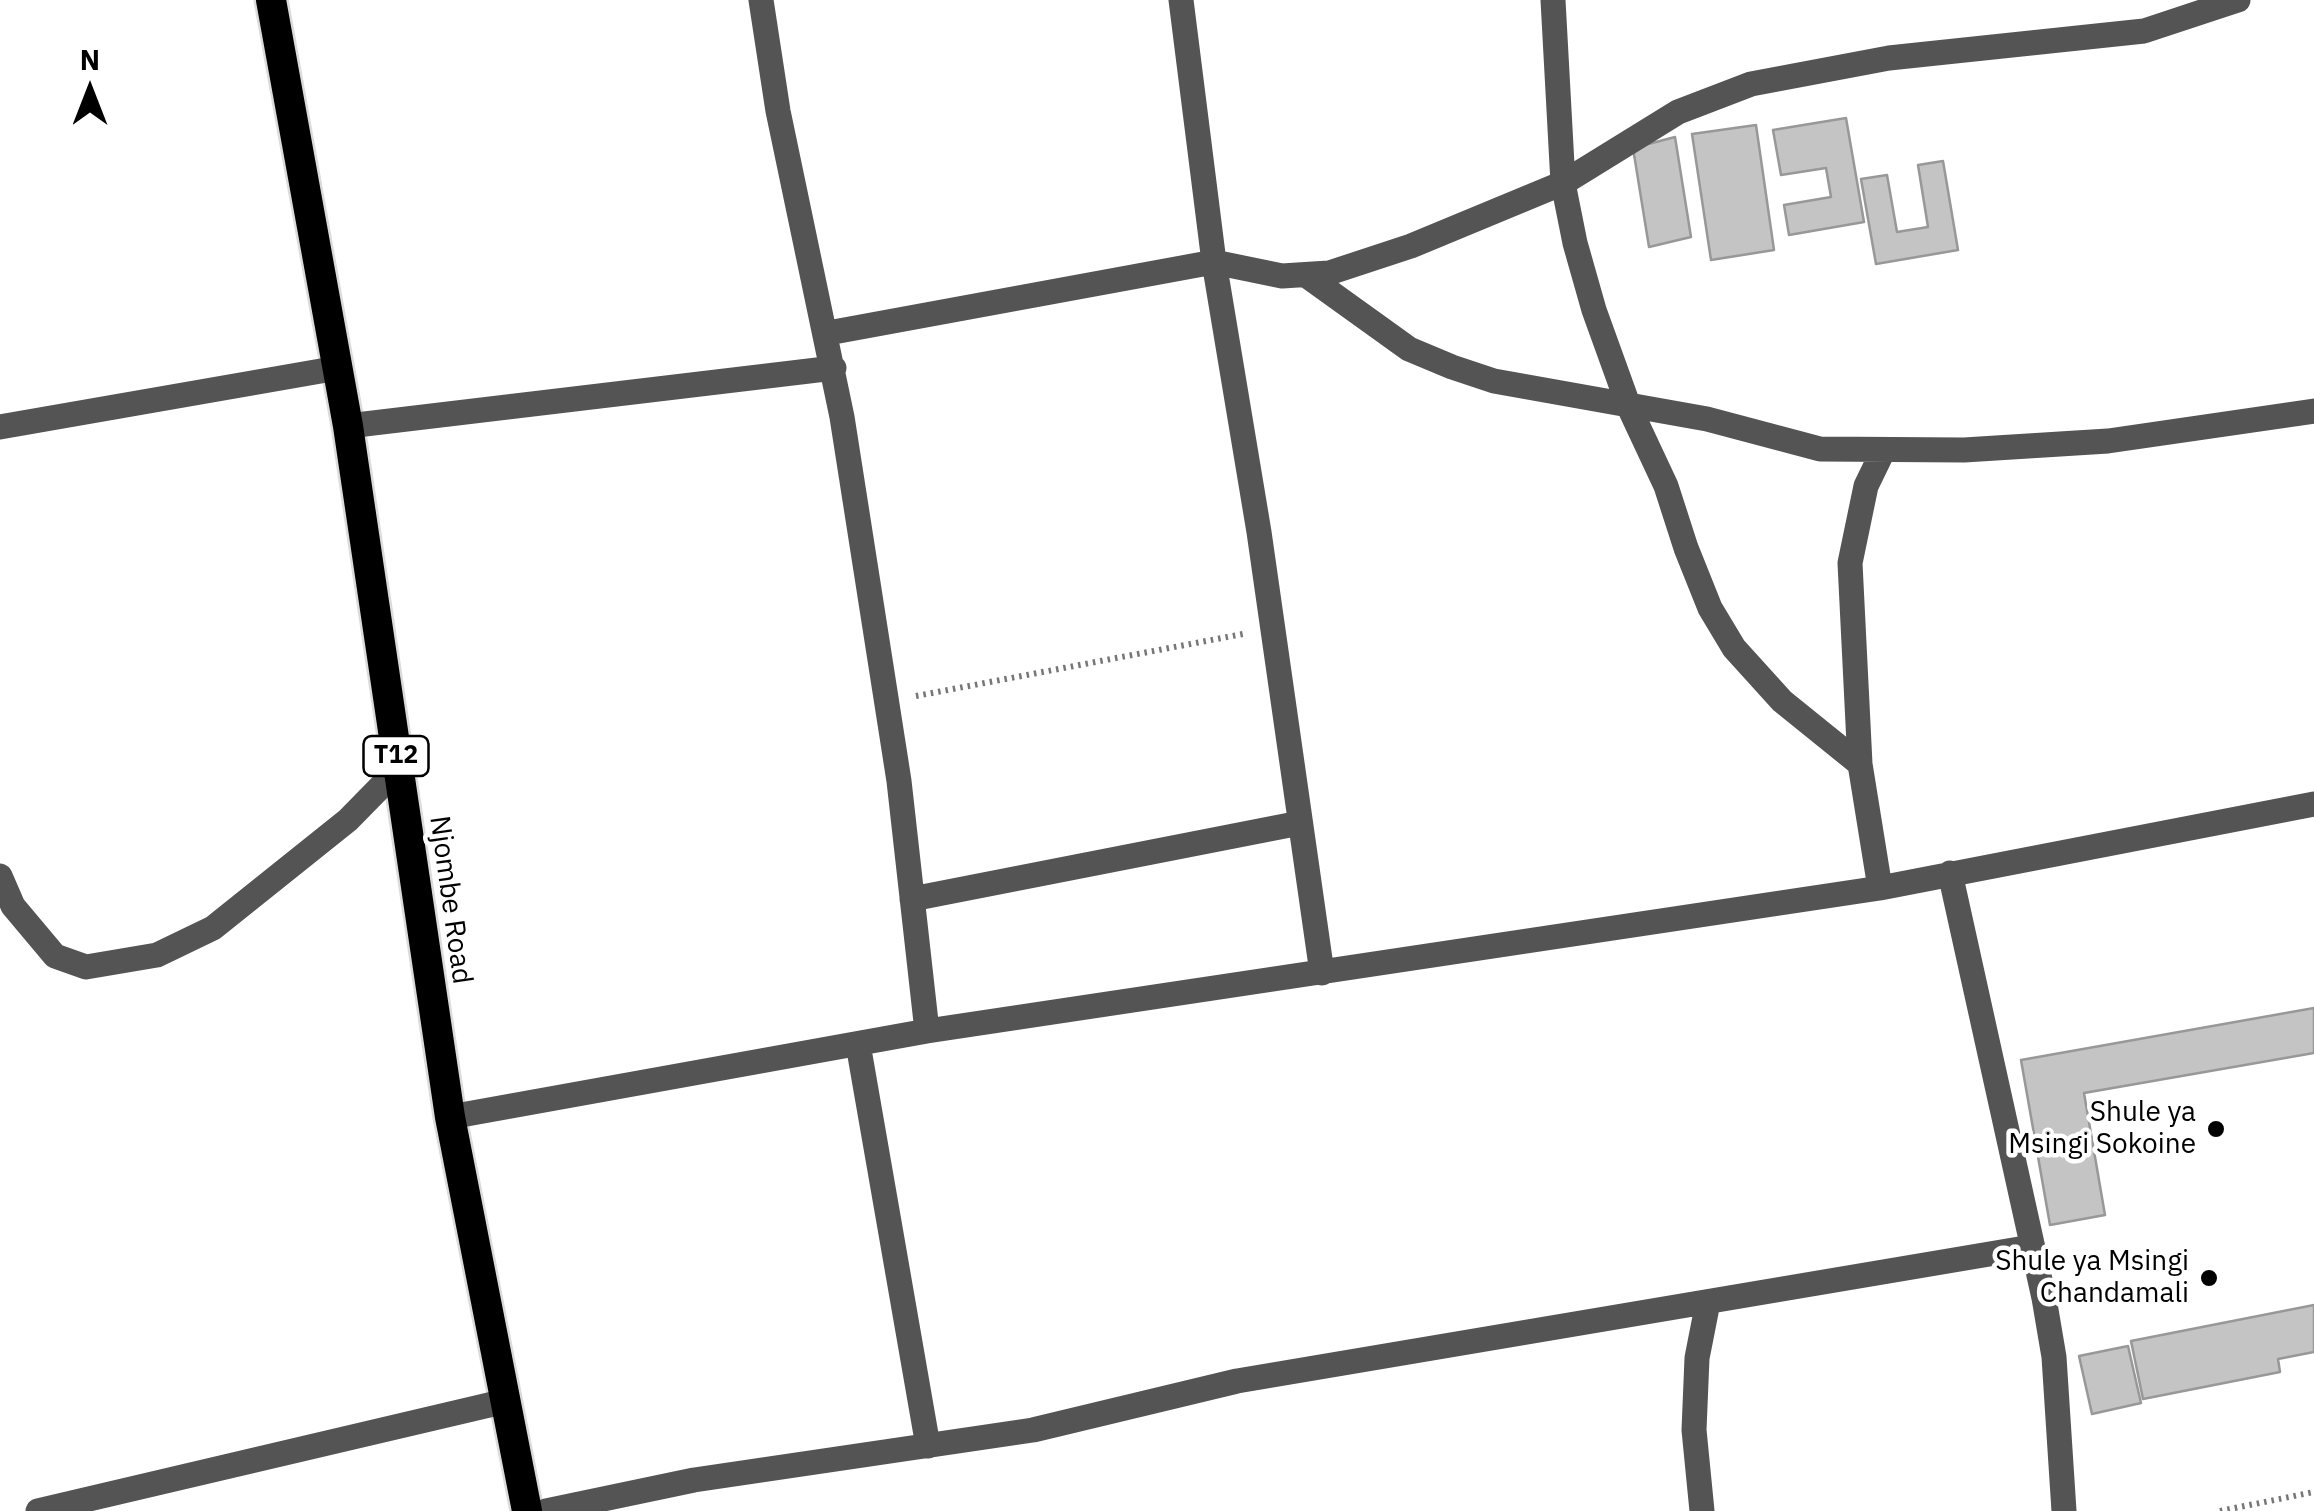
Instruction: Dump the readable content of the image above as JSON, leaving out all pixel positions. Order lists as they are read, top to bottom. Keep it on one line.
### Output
{"streets":{"highway":["T12","Njombe Road"]},"places":["Shule ya Msingi Sokoine","Shule ya Msingi Chandamali"],"north":"top"}
